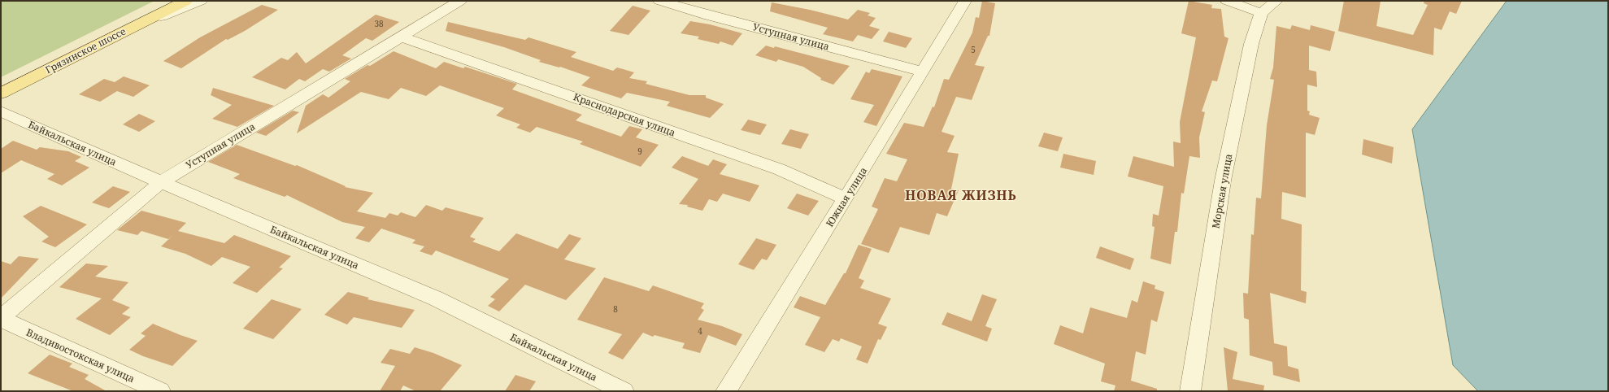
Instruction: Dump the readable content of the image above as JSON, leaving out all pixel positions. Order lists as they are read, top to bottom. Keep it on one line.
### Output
{"streets":{"main road":["Грязинское шоссе"],"street":["Уступная улица","Краснодарская улица","Байкальская улица","Морская улица","Южная улица","Владивостокская улица"]},"crossings":[["Уступная улица","Краснодарская улица"],["Уступная улица","Байкальская улица"],["Уступная улица","Южная улица"],["Уступная улица","Владивостокская улица"],["Краснодарская улица","Южная улица"]],"districts":["НОВАЯ ЖИЗНЬ"],"house_numbers":["38","5","9","8","4"]}
